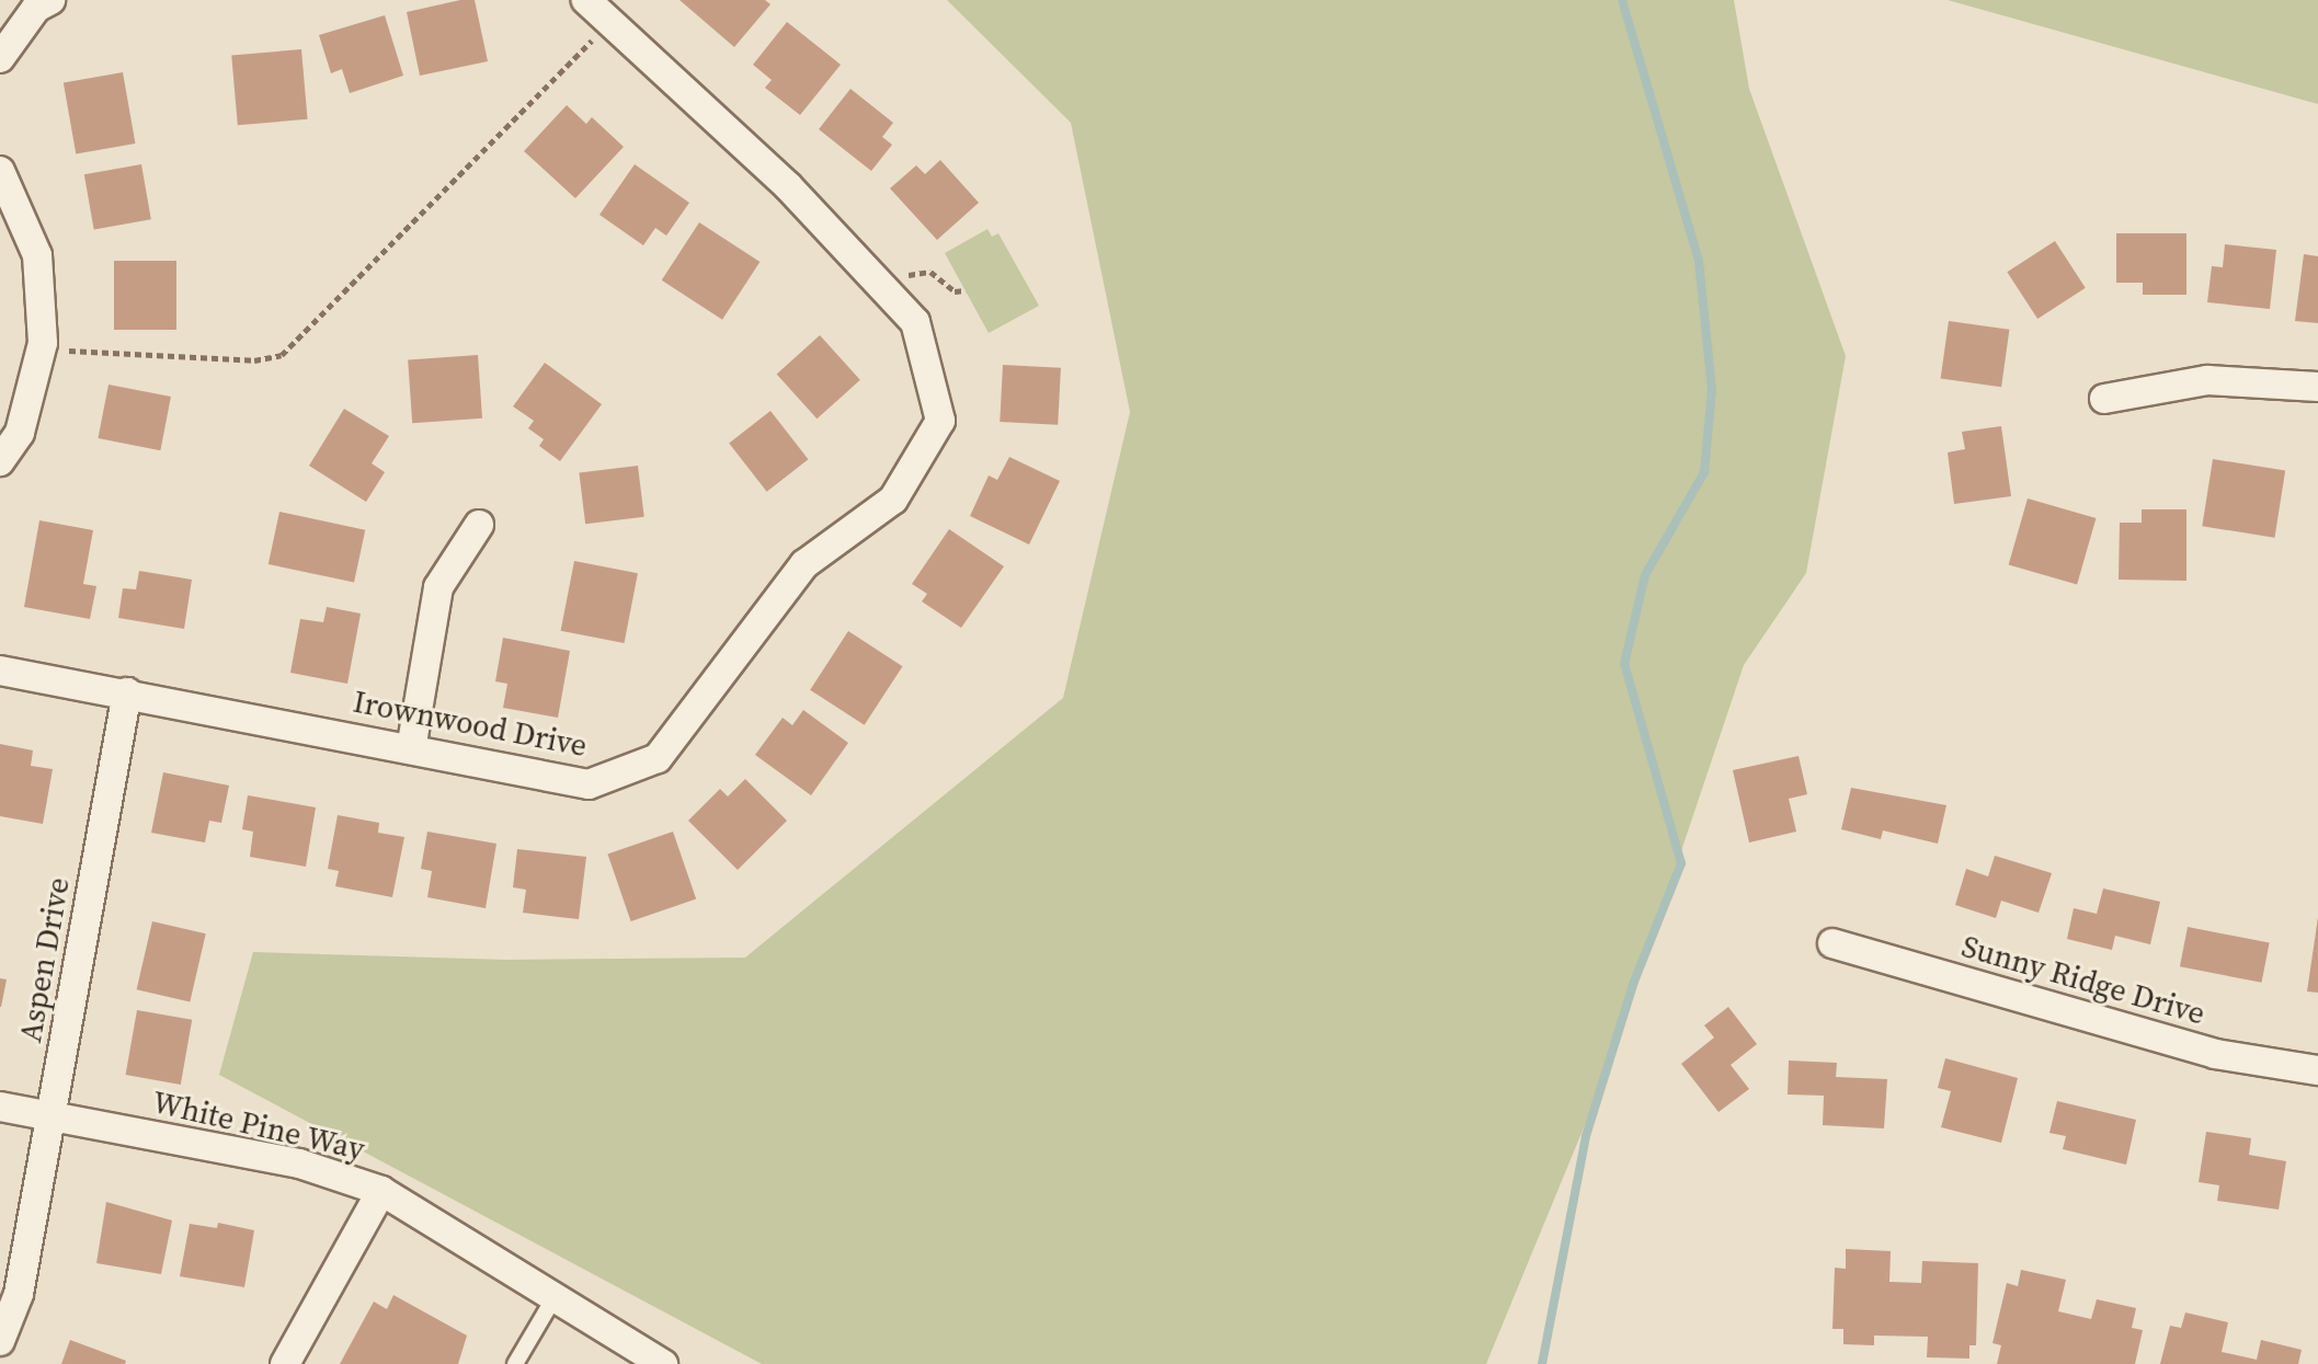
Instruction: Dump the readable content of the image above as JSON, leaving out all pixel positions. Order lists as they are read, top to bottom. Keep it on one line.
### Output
{"streets":{"street":["Irownwood Drive","Aspen Drive","Sunny Ridge Drive","White Pine Way"]},"crossings":[["Irownwood Drive","Aspen Drive"],["Aspen Drive","White Pine Way"]]}
